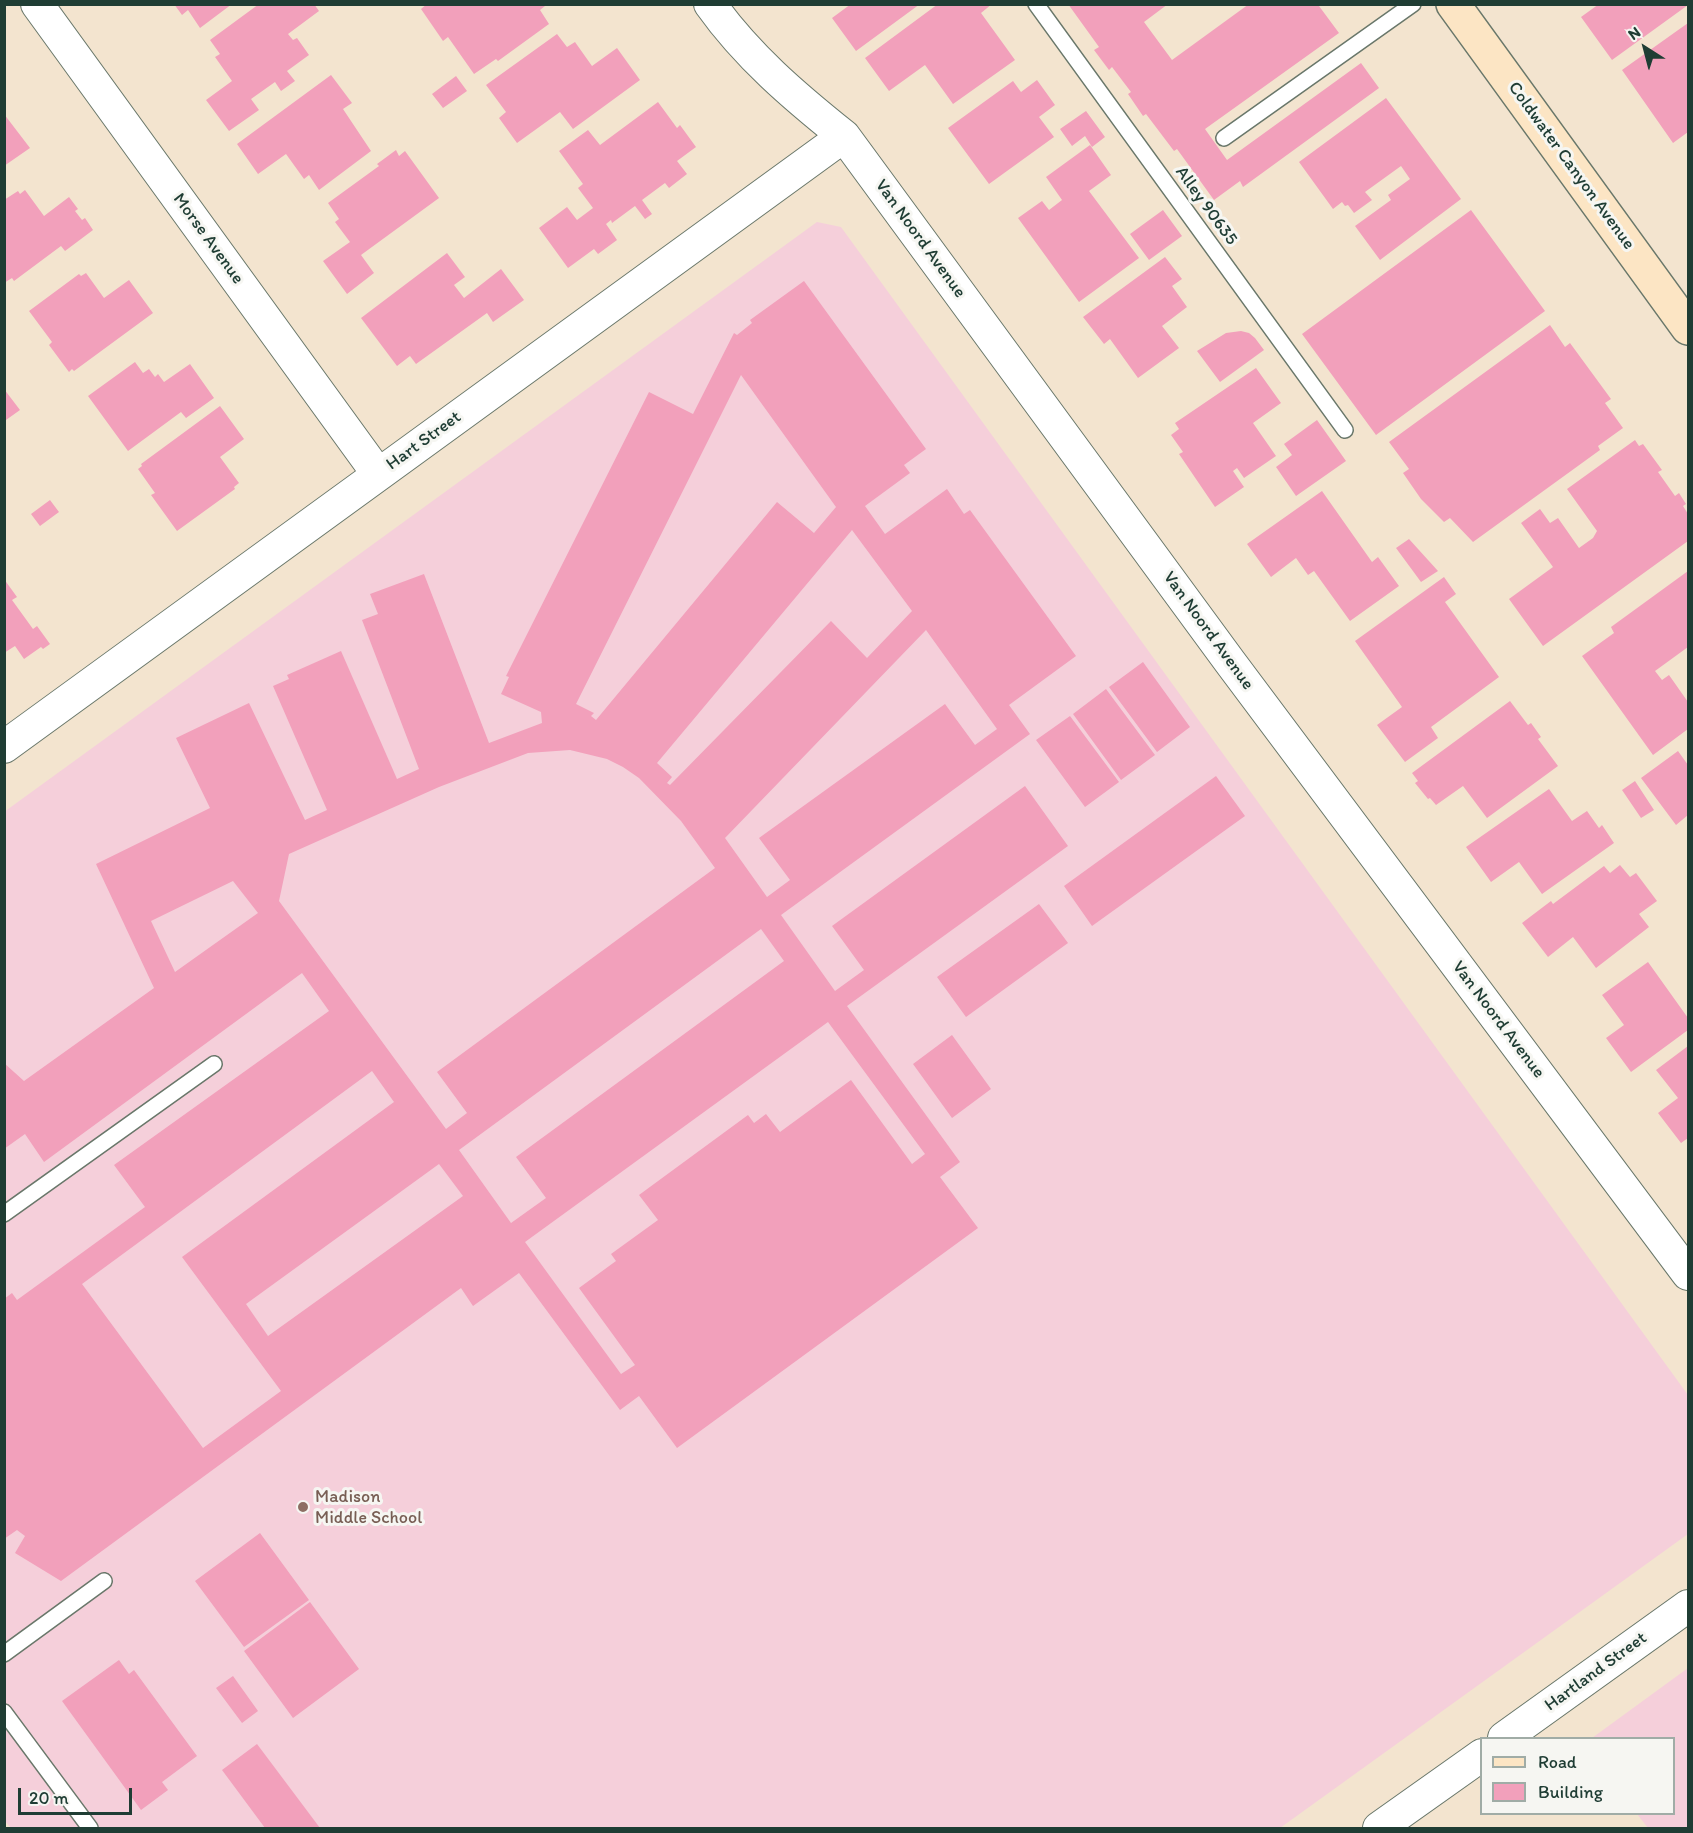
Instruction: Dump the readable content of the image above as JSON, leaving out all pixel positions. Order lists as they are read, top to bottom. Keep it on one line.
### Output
{"streets":{"main road":["Coldwater Canyon Avenue"],"street":["Morse Avenue","Van Noord Avenue","Hart Street","Hartland Street"],"lane":["Alley 90635"]},"crossings":[["Morse Avenue","Hart Street"],["Van Noord Avenue","Hart Street"]],"places":["Madison Middle School"],"legend":["Road","Building"],"scale_bar":"20 m","north":"top left"}
